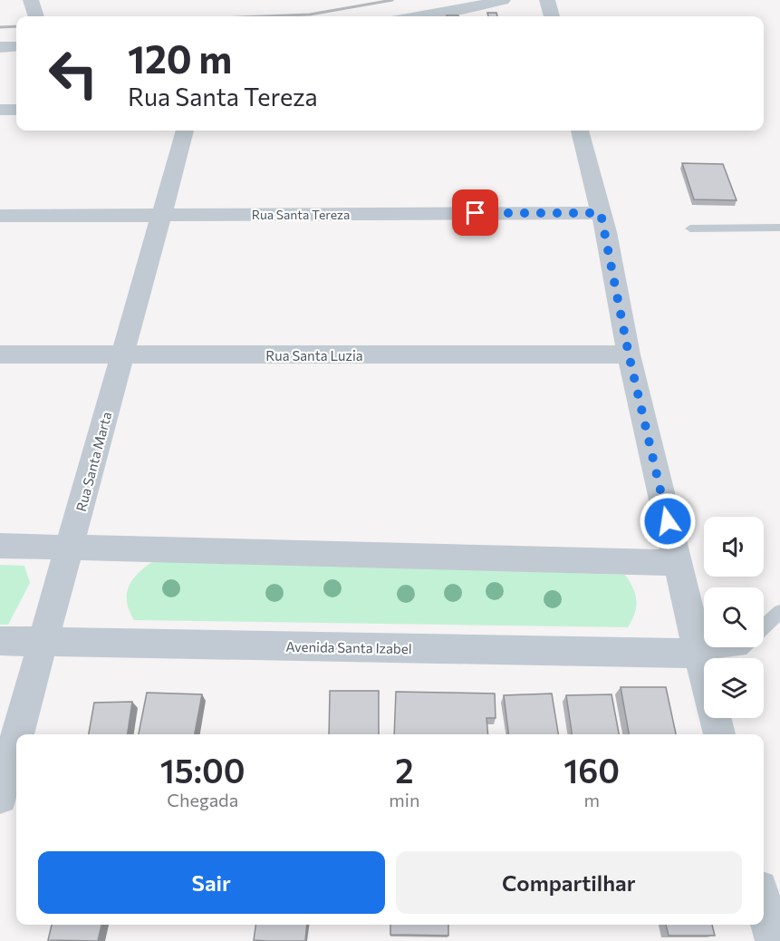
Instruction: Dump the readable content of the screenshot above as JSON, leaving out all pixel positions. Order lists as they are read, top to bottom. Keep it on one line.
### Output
{"streets":{"street":["Rua Santa Tereza","Rua Santa Luzia","Rua Santa Marta","Avenida Santa Izabel"]},"crossings":[["Rua Santa Tereza","Rua Santa Marta"],["Rua Santa Luzia","Rua Santa Marta"],["Rua Santa Marta","Avenida Santa Izabel"]],"page":{"turn":["120 m","Rua Santa Tereza"],"eta":["15:00","Chegada","2","min","160","m"],"buttons":["Sair","Compartilhar"]}}
